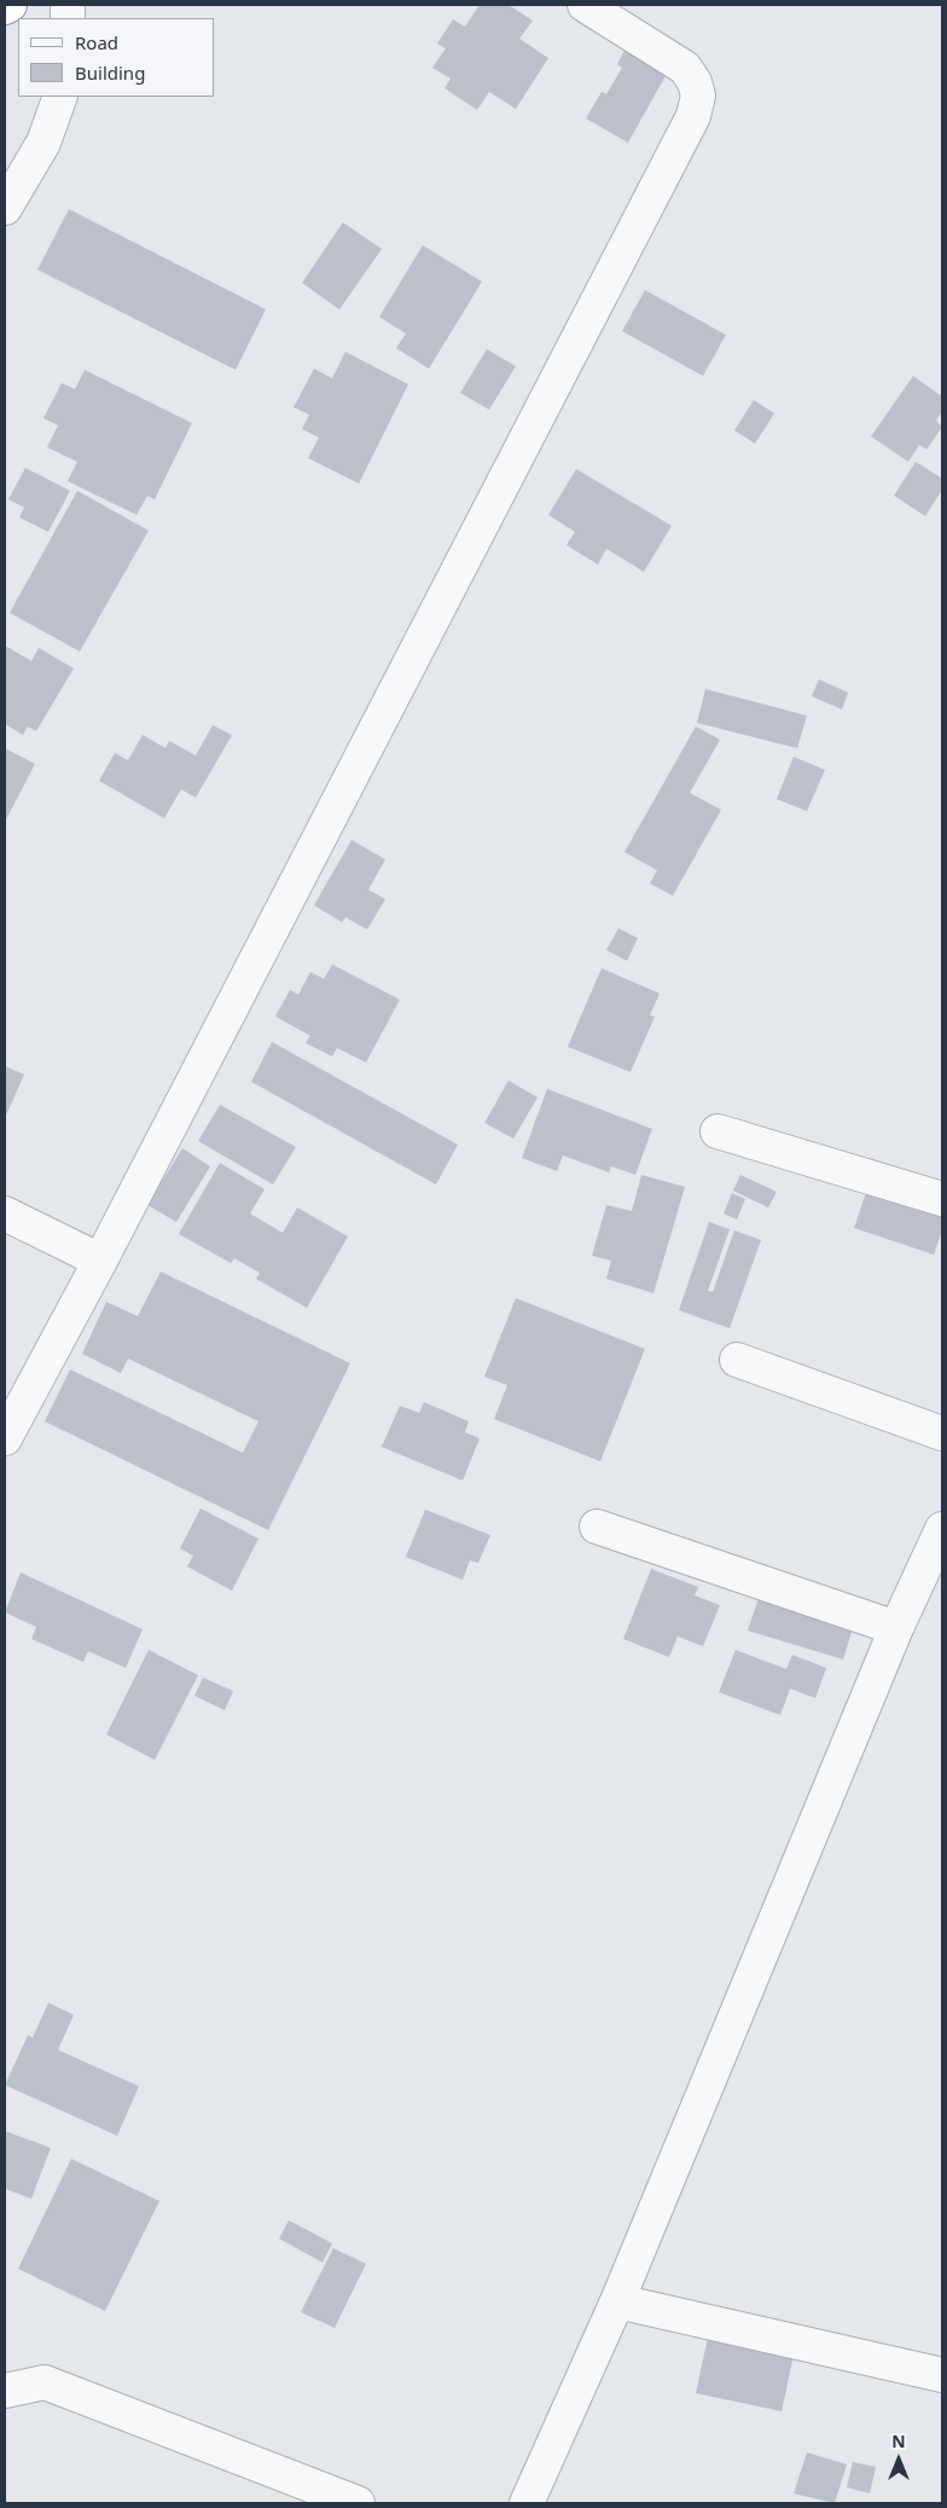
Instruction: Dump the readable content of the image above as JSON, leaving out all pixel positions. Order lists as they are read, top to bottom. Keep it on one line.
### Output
{"legend":["Road","Building"],"north":"top"}
